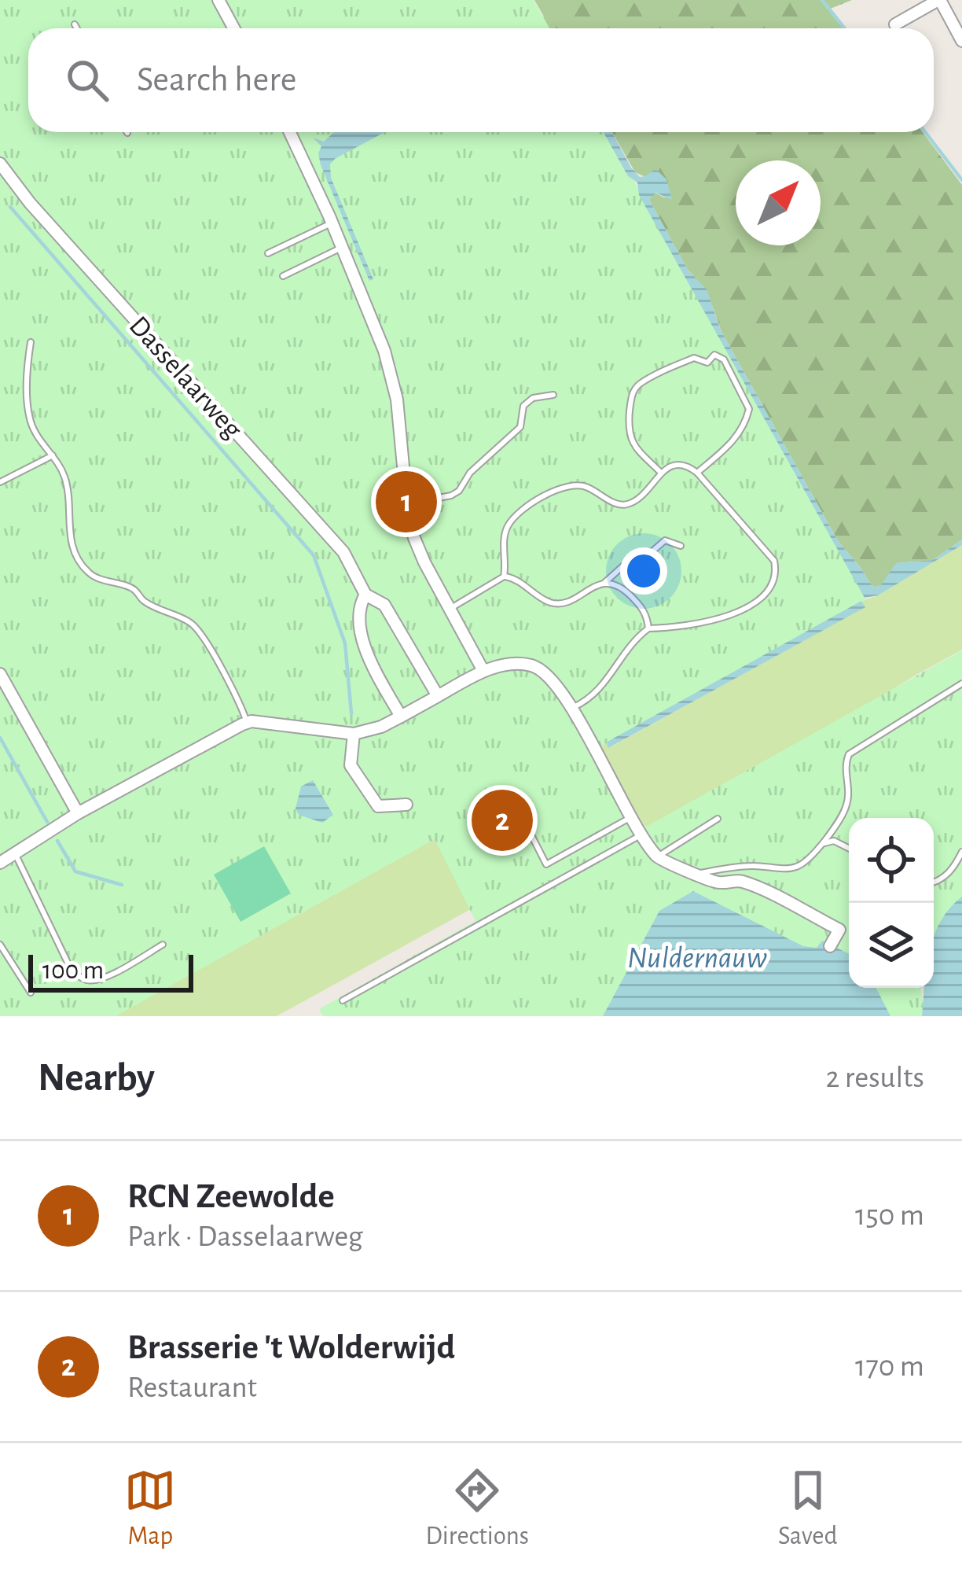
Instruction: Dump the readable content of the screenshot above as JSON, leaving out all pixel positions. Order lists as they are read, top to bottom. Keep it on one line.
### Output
{"streets":{"street":["Dasselaarweg"]},"water":["Nuldernauw"],"scale_bar":"100 m","north":"top right","page":{"search":"Search here","pins":["1","2"],"scale":"100 m","heading":["Nearby","2 results"],"list":[{"mark":"1","name":"RCN Zeewolde","note":"Park · Dasselaarweg","value":"150 m"},{"mark":"2","name":"Brasserie 't Wolderwijd","note":"Restaurant","value":"170 m"}],"nav":["Map","Directions","Saved"]}}
